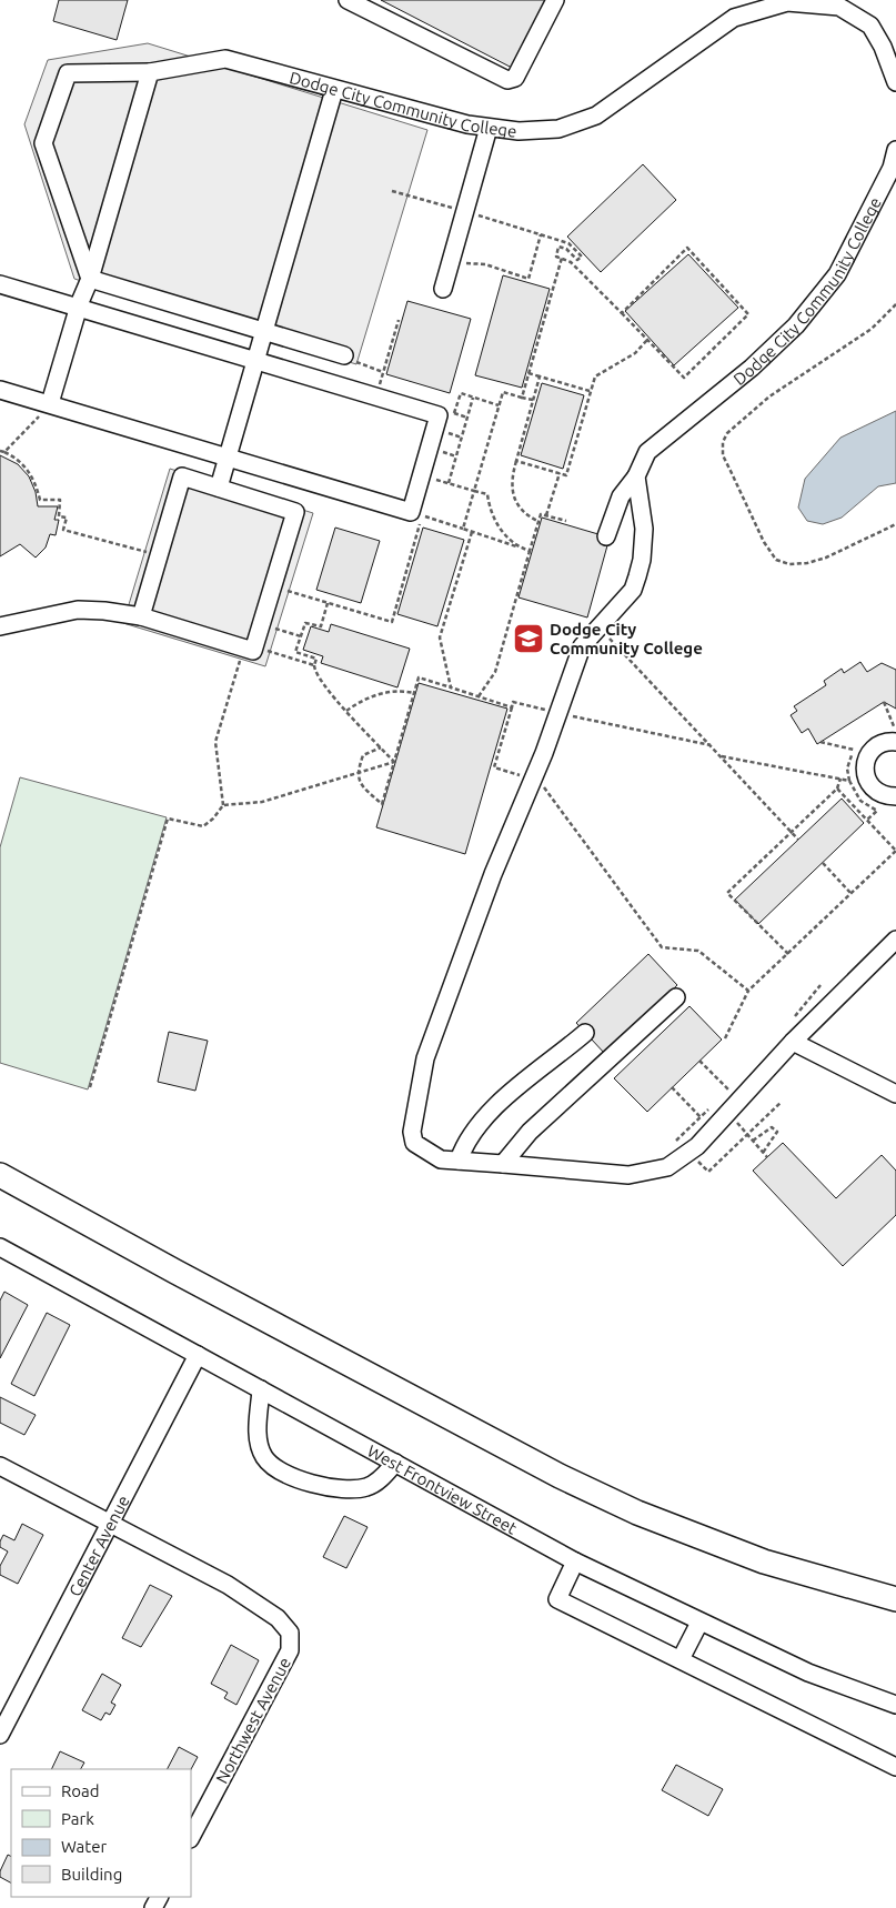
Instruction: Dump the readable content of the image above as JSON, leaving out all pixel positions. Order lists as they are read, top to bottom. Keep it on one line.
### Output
{"streets":{"street":["Dodge City Community College","West Frontview Street","Center Avenue","Northwest Avenue"]},"crossings":[["West Frontview Street","Center Avenue"],["Center Avenue","Northwest Avenue"]],"places":{"school or university":["Dodge City Community College"]},"legend":["Road","Park","Water","Building"]}
